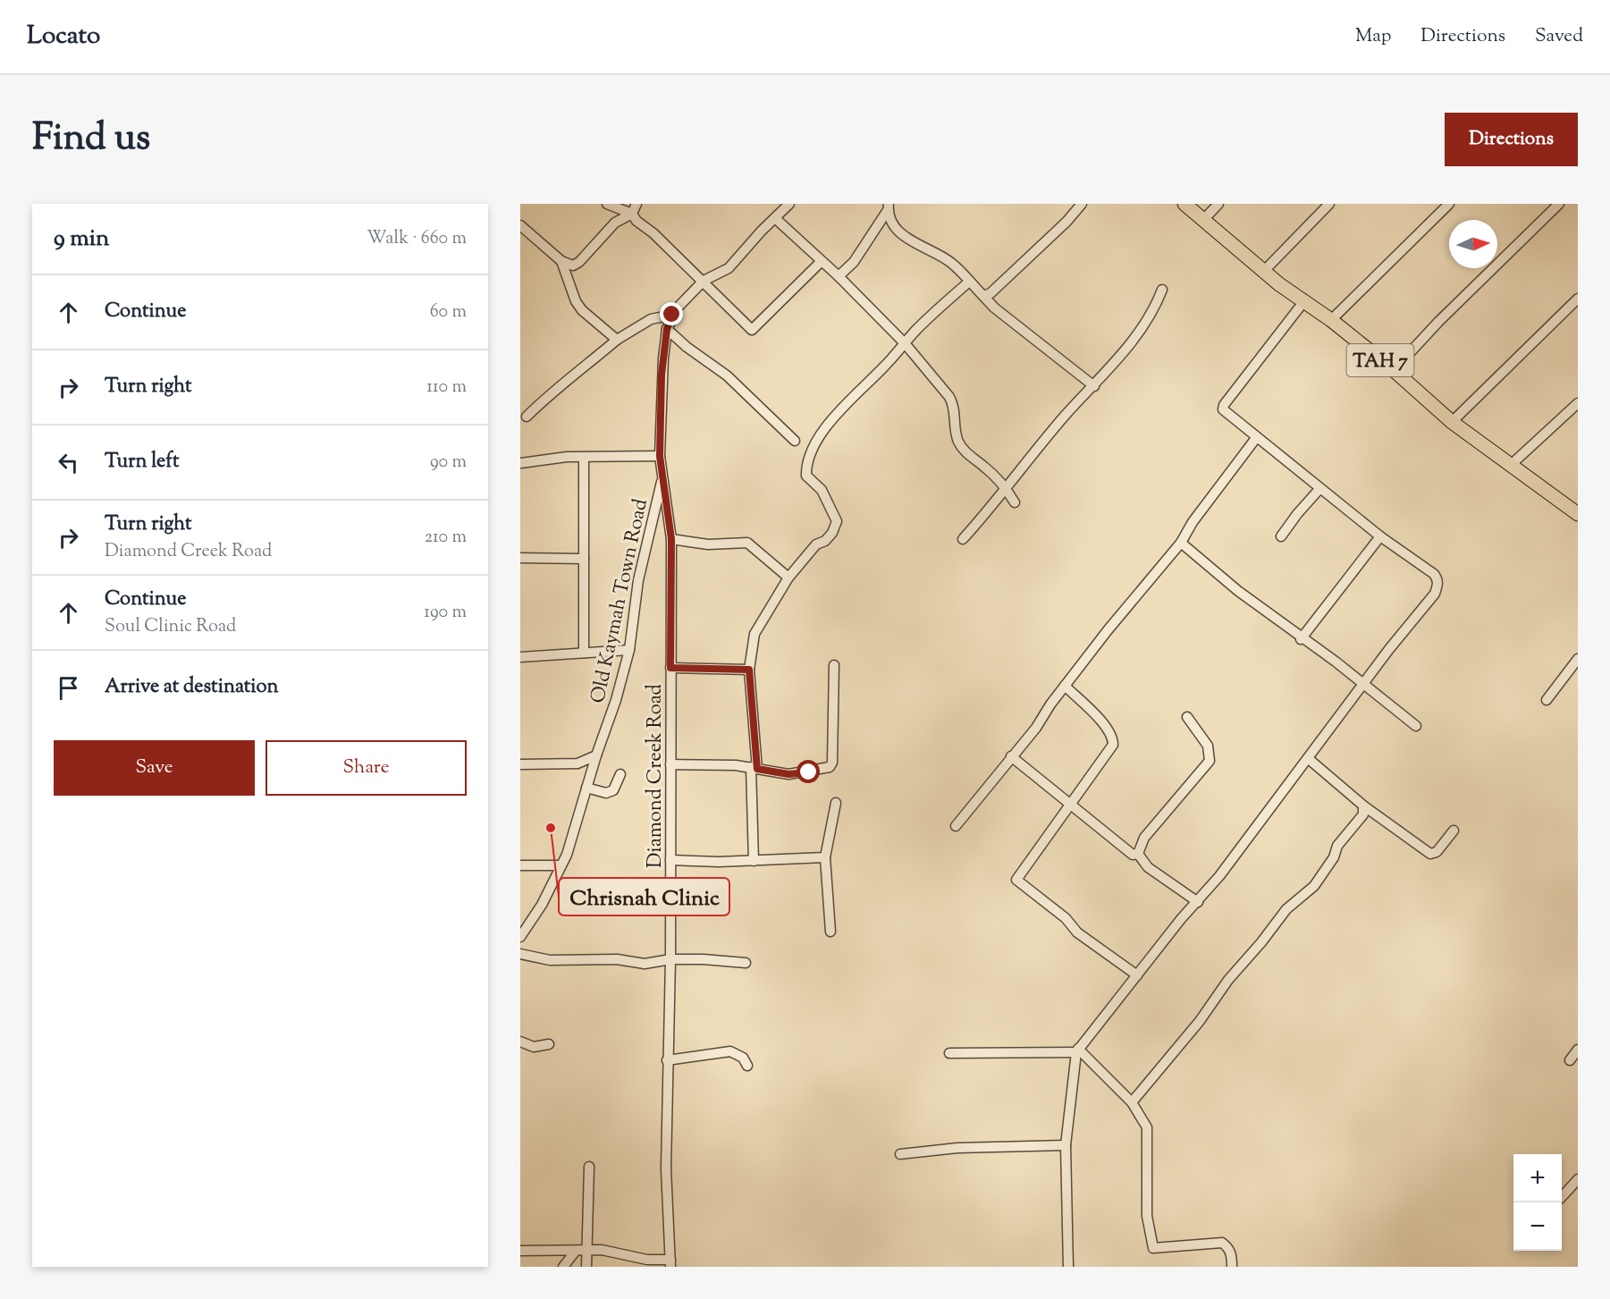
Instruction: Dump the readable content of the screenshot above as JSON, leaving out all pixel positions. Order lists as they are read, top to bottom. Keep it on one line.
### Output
{"streets":{"highway":["TAH 7"],"street":["Old Kaymah Town Road","Diamond Creek Road"]},"crossings":[["Old Kaymah Town Road","Diamond Creek Road"]],"places":["Chrisnah Clinic"],"north":"right","page":{"header":"Locato","nav":["Map","Directions","Saved"],"title":"Find us","buttons":["Directions",["Save","Share"]],"heading":["9 min","Walk · 660 m"],"list":[["Continue","60 m"],["Turn right","110 m"],["Turn left","90 m"],["Turn right","Diamond Creek Road","210 m"],["Continue","Soul Clinic Road","190 m"],"Arrive at destination"],"map_buttons":["+","−"]}}
